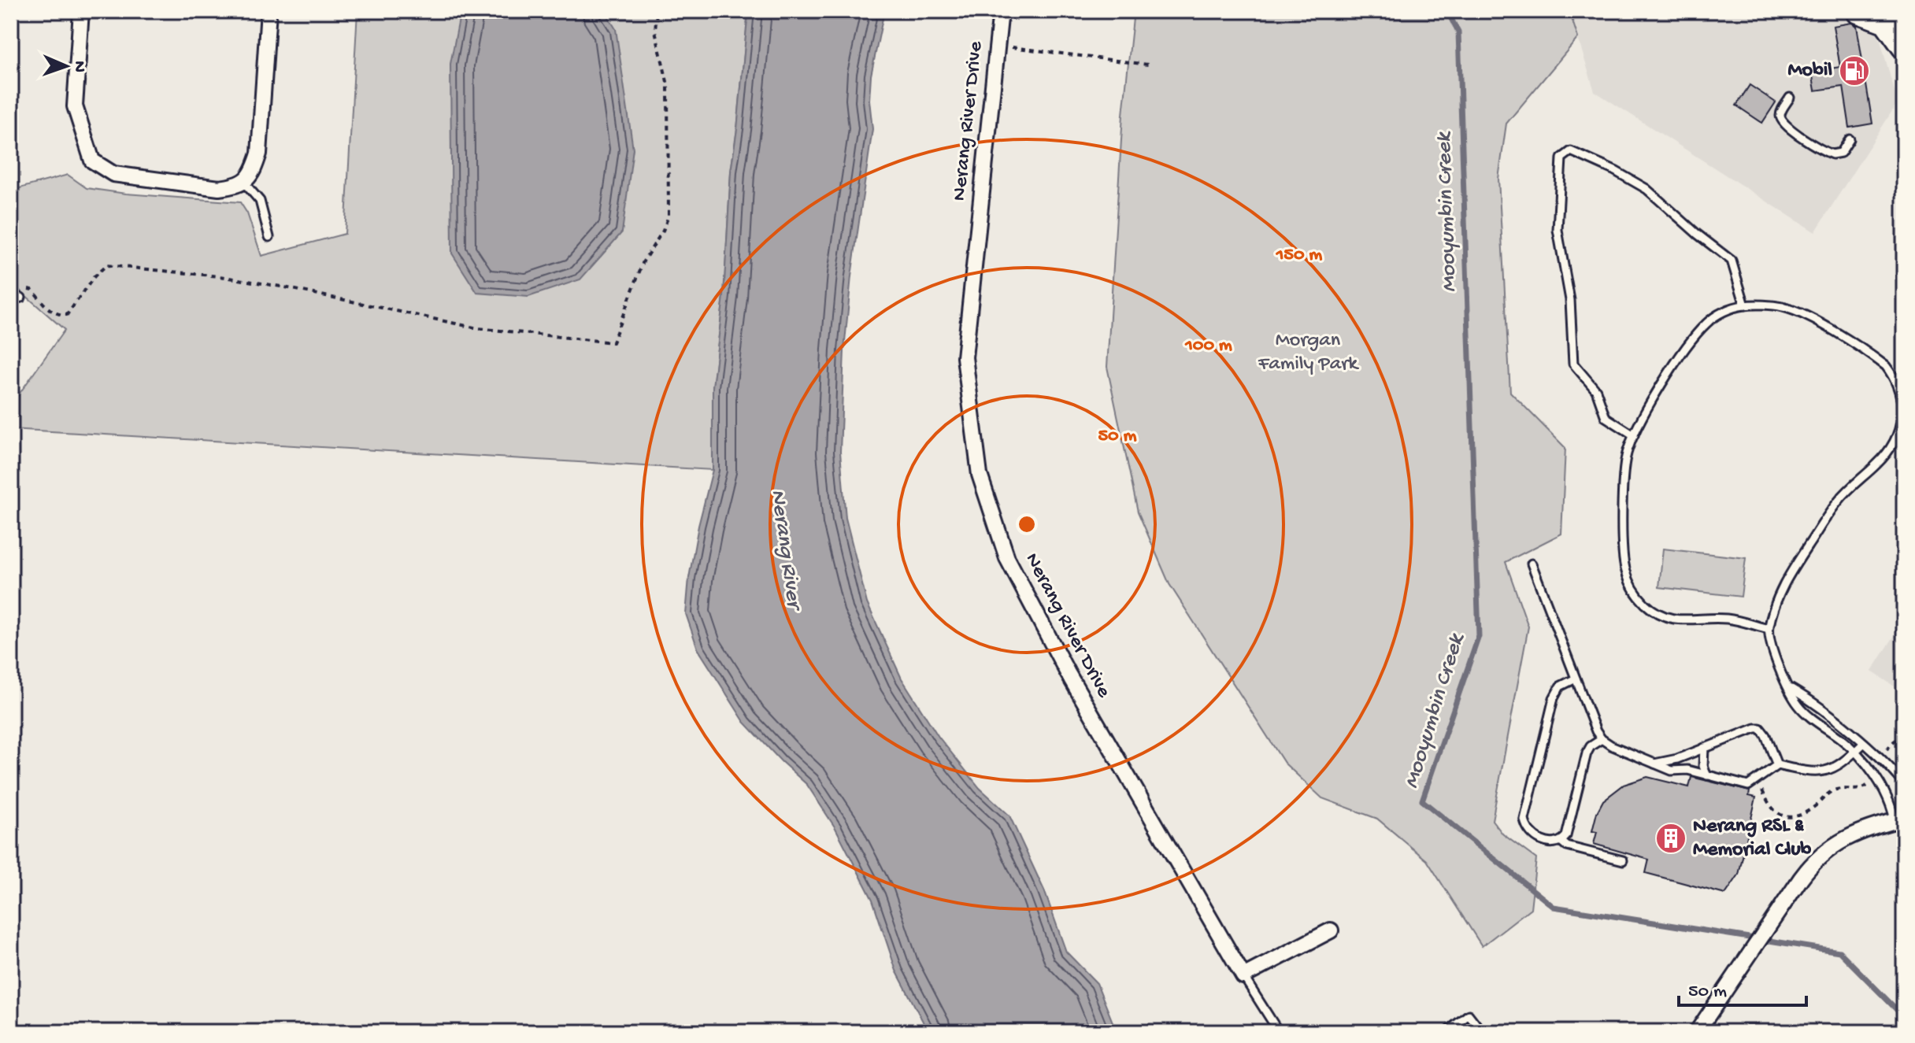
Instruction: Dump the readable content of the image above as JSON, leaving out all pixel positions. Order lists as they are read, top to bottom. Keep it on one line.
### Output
{"streets":{"street":["Nerang River Drive"]},"water":["Mooyumbin Creek","Nerang River"],"parks":["Morgan Family Park"],"places":{"fuel station":["Mobil"],"building":["Nerang RSL & Memorial Club"]},"scale_bar":"50 m","north":"right","rings":["150 m","100 m","50 m"]}
